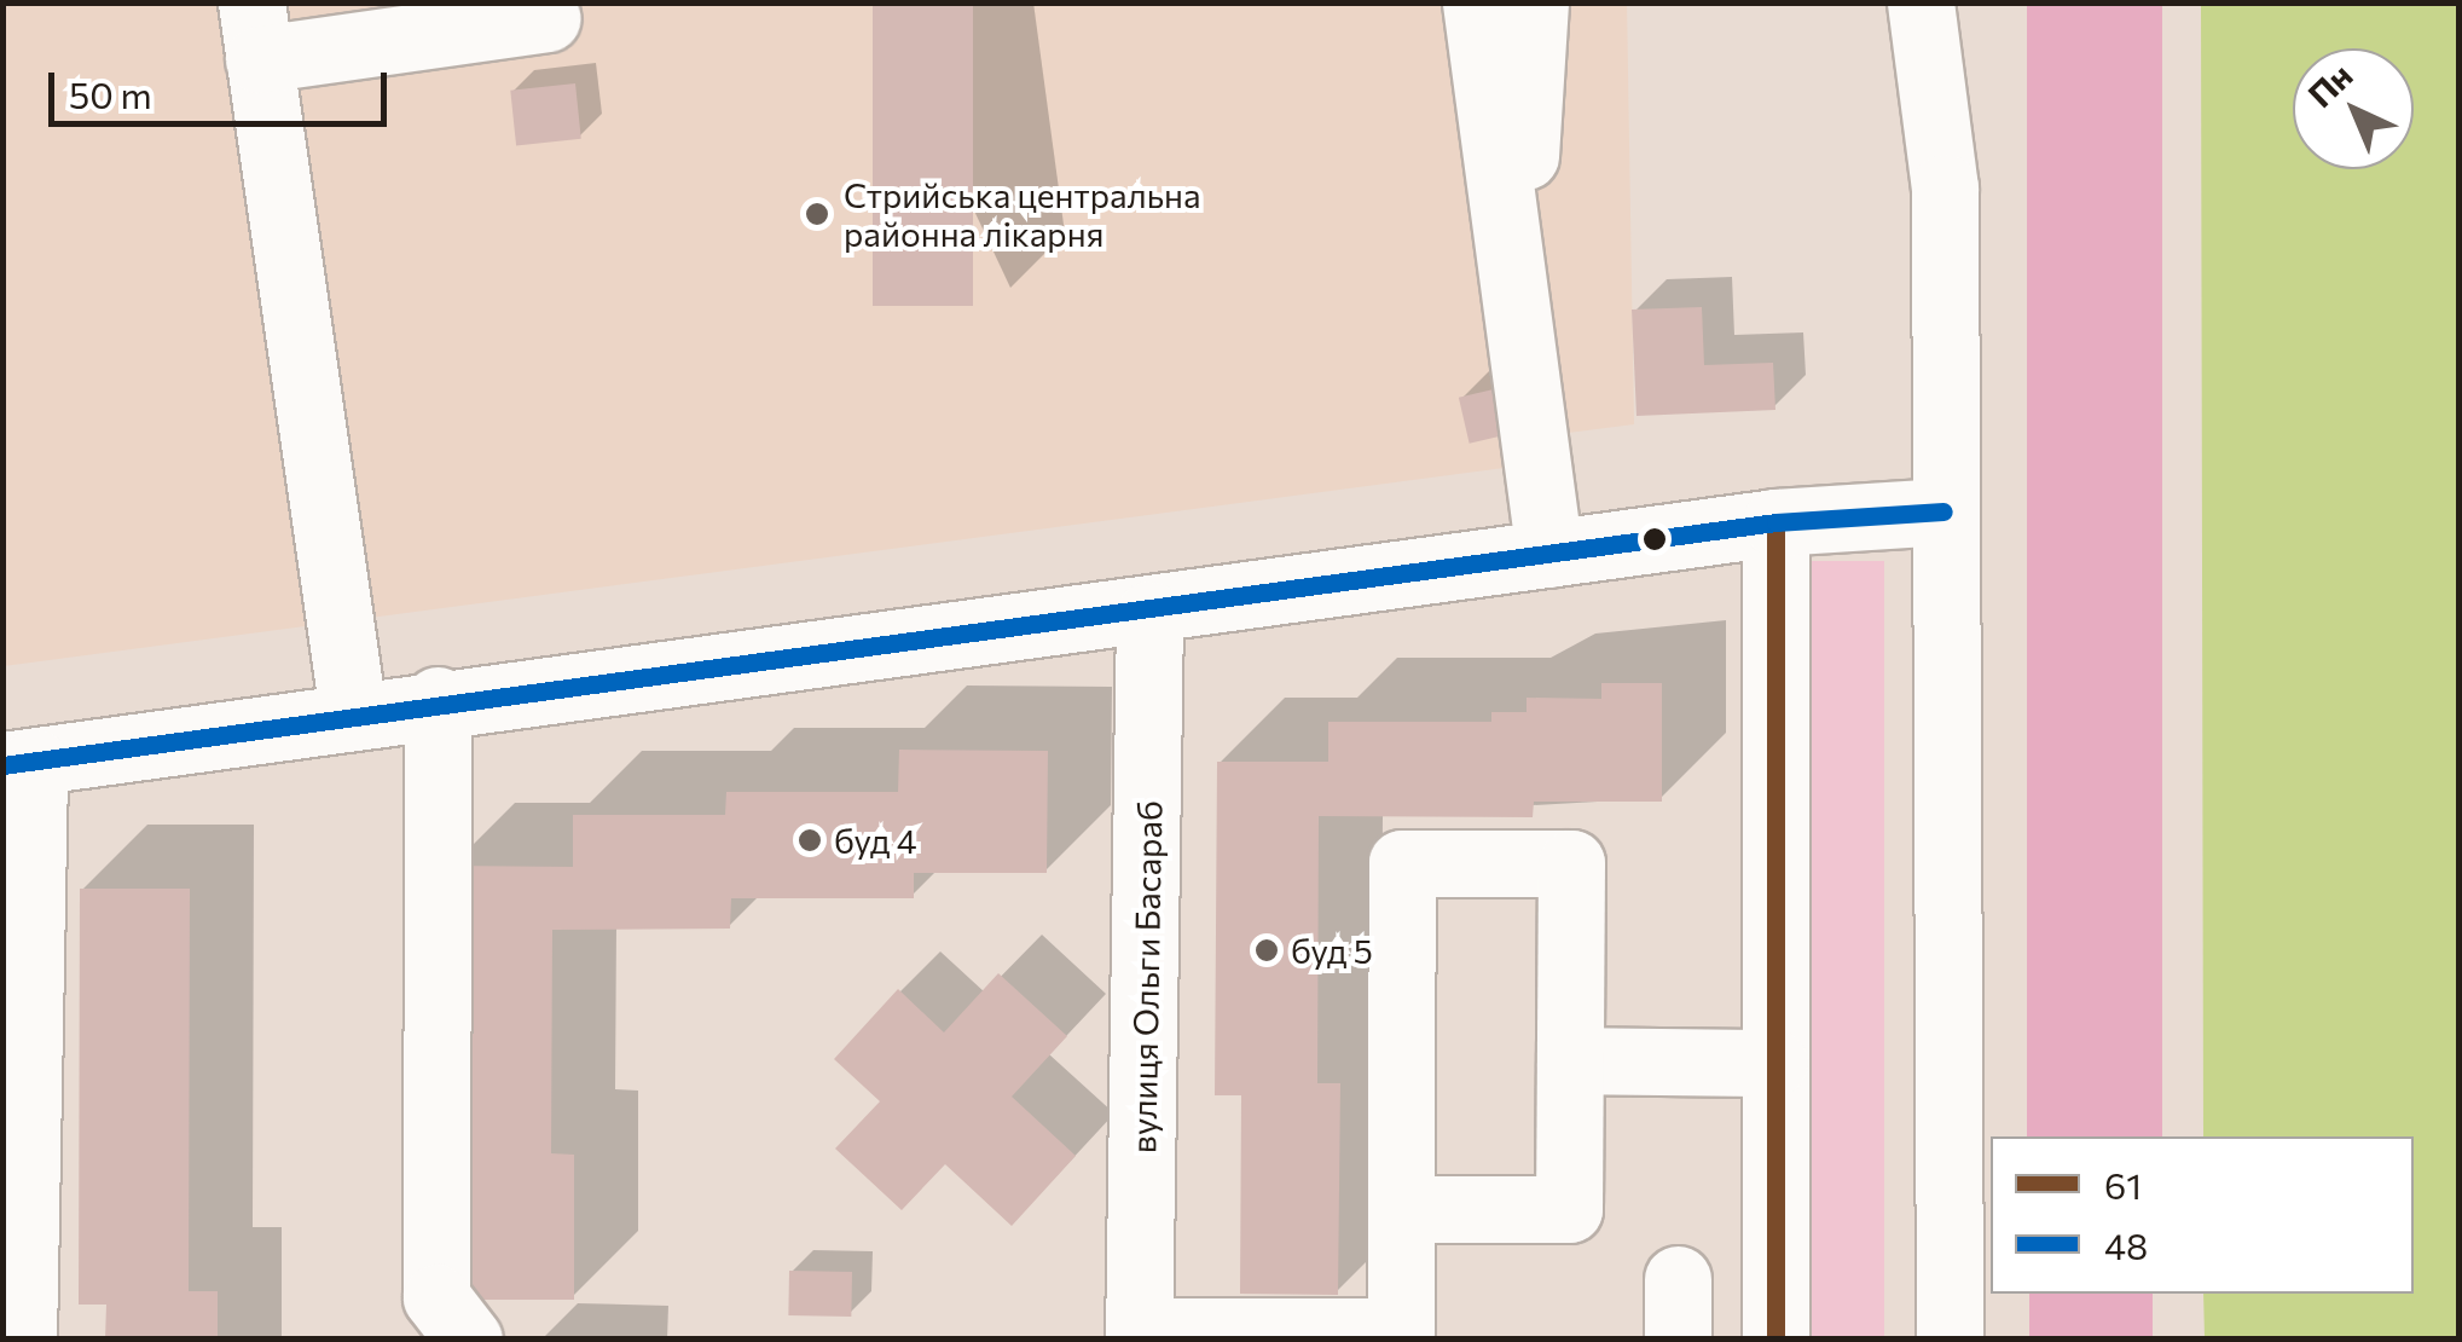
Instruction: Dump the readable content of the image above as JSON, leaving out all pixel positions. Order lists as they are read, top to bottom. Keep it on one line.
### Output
{"streets":{"main road":["вулиця Ольги Басараб"]},"places":["Стрийська центральна районна лікарня","буд 4","буд 5"],"lines":["transit line 48","transit line 61"],"legend":["61","48"],"scale_bar":"50 m","north":"top left"}
